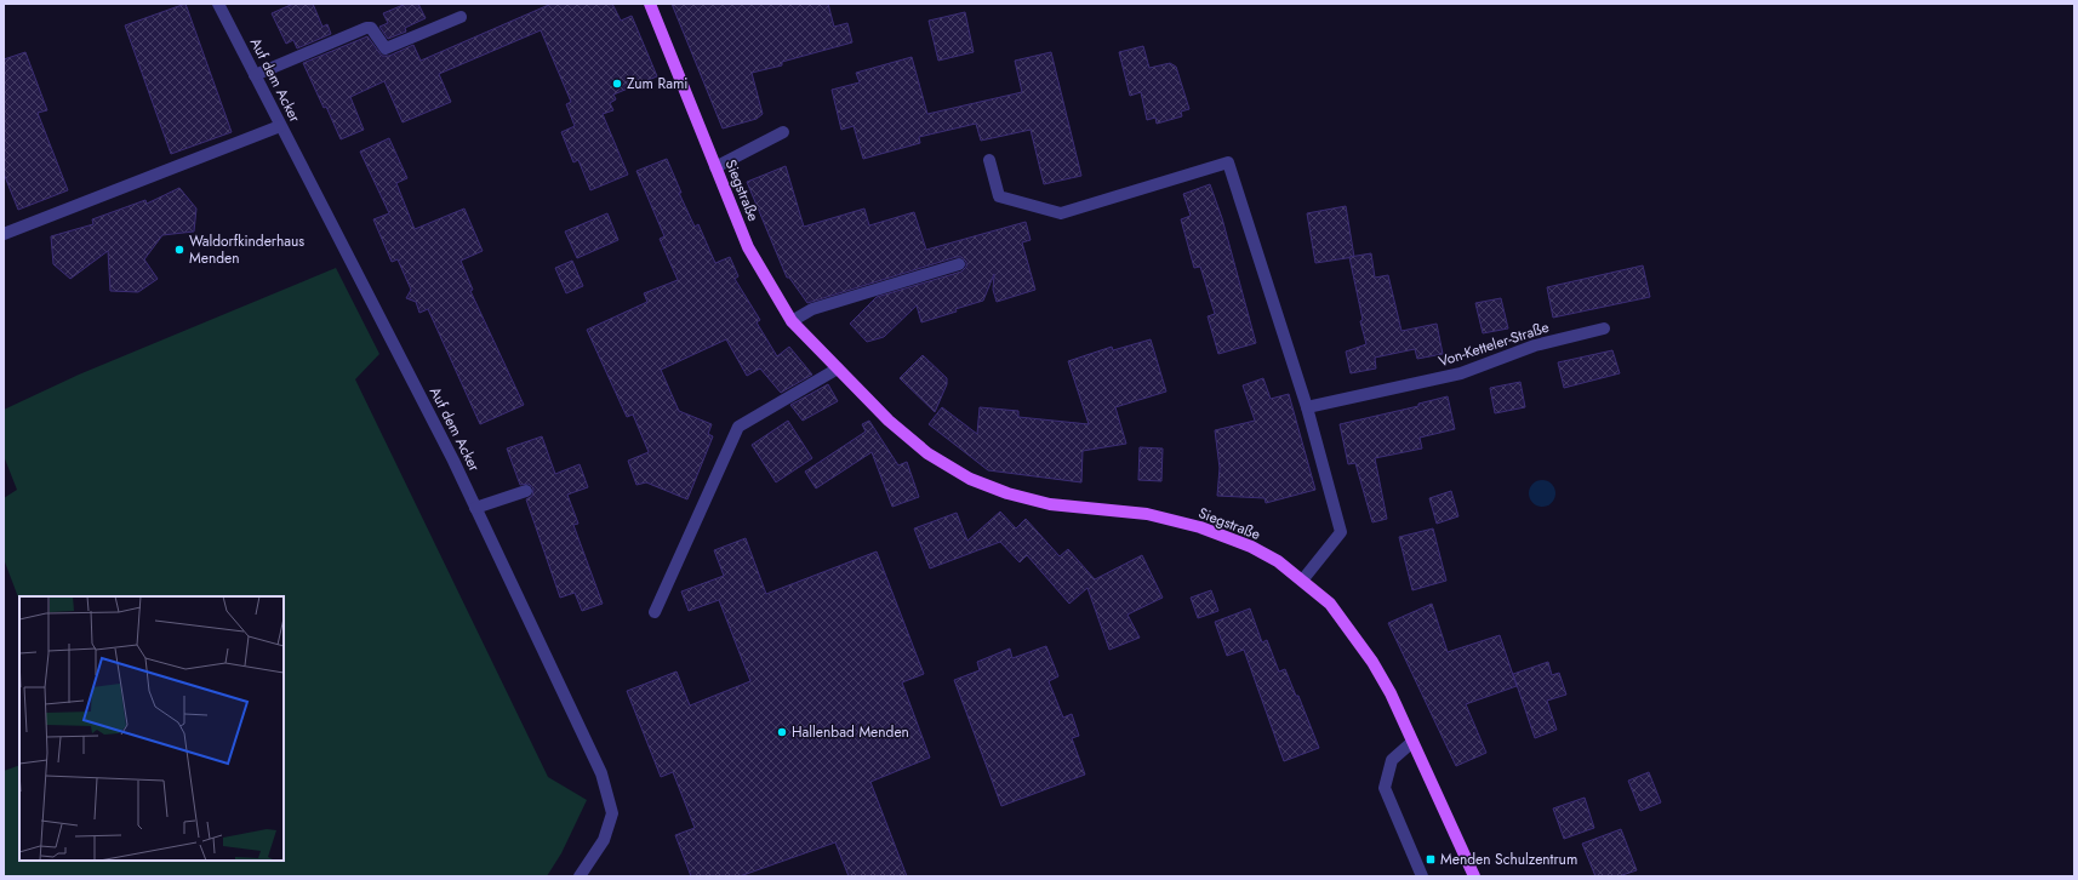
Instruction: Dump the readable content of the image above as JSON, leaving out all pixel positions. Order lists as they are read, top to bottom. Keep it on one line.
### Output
{"streets":{"main road":["Siegstraße"],"street":["Auf dem Acker","Von-Ketteler-Straße"]},"places":{"other":["Zum Rami","Waldorfkinderhaus Menden","Hallenbad Menden"],"transit":["Menden Schulzentrum"]}}
